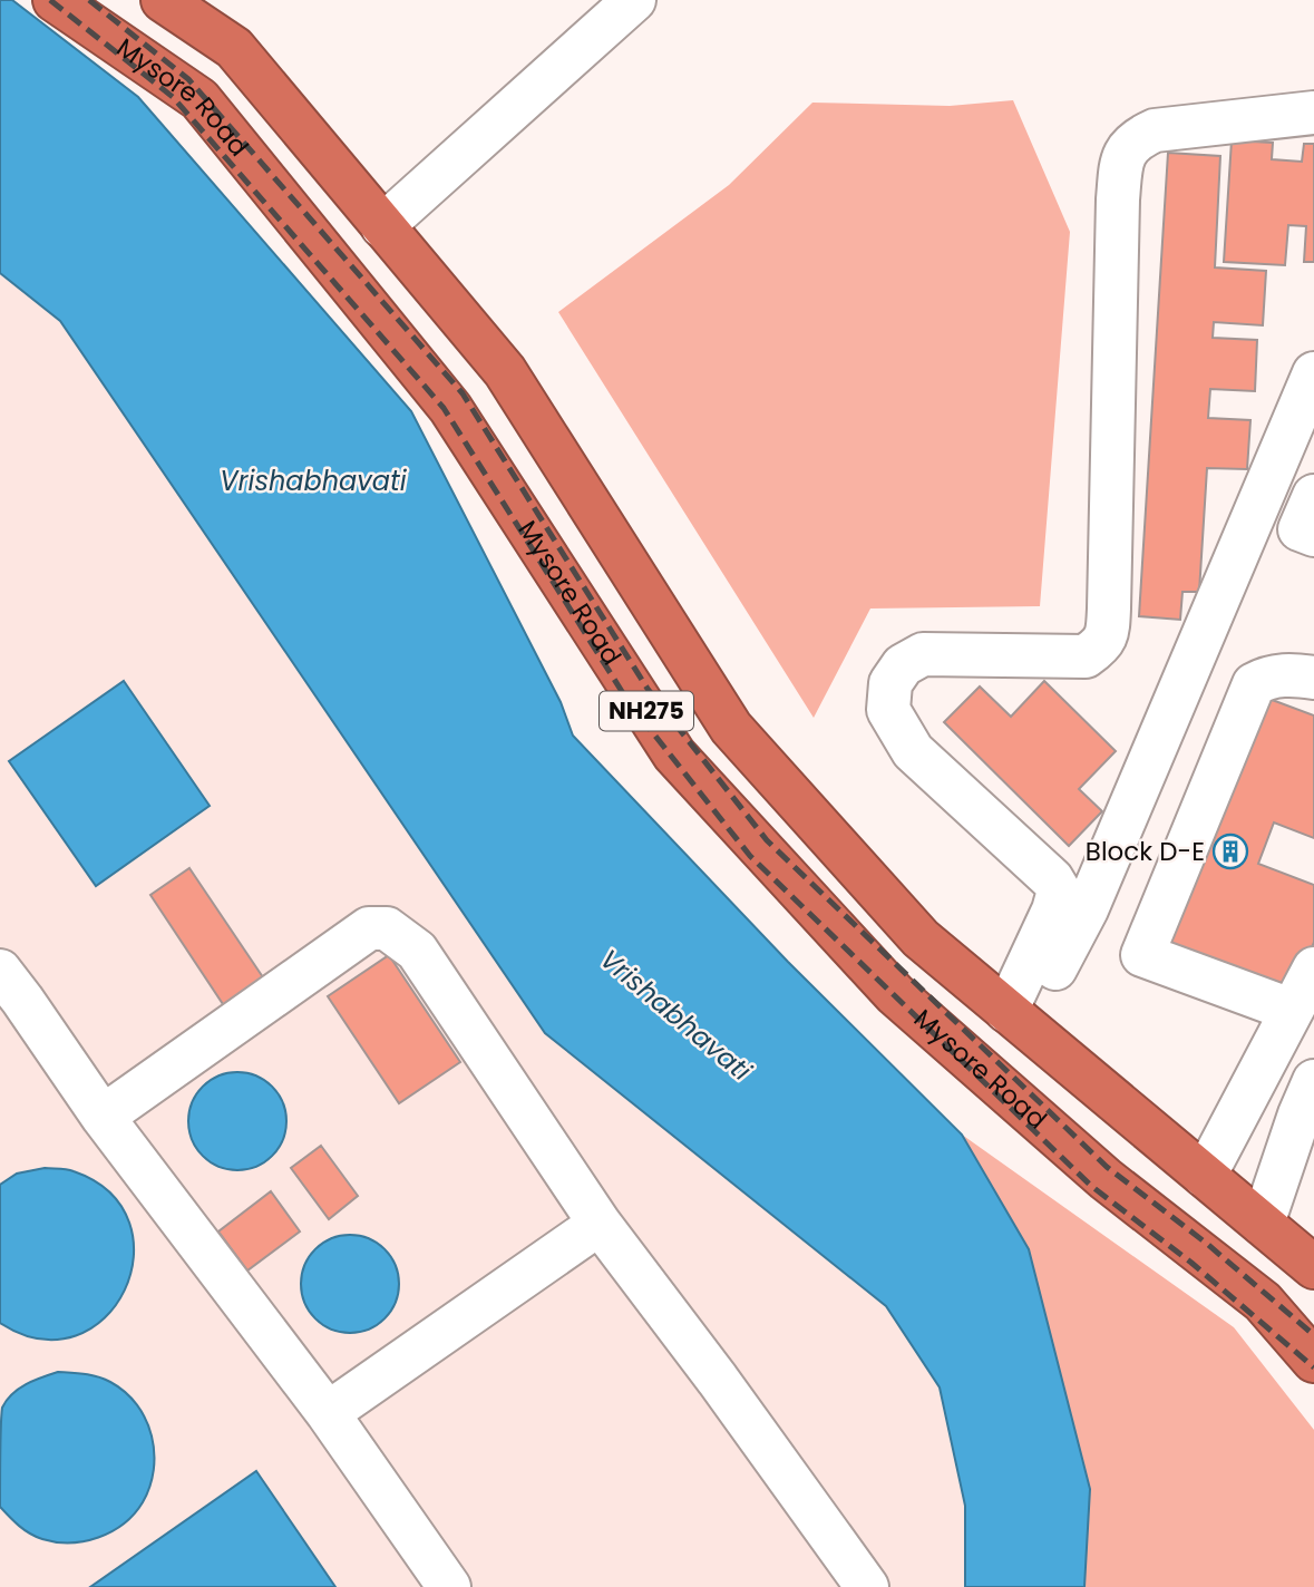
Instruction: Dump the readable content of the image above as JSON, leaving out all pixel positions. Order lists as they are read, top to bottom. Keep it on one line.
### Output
{"streets":{"highway":["Mysore Road","NH275"]},"water":["Vrishabhavati"],"places":{"building":["Block D-E"]}}
